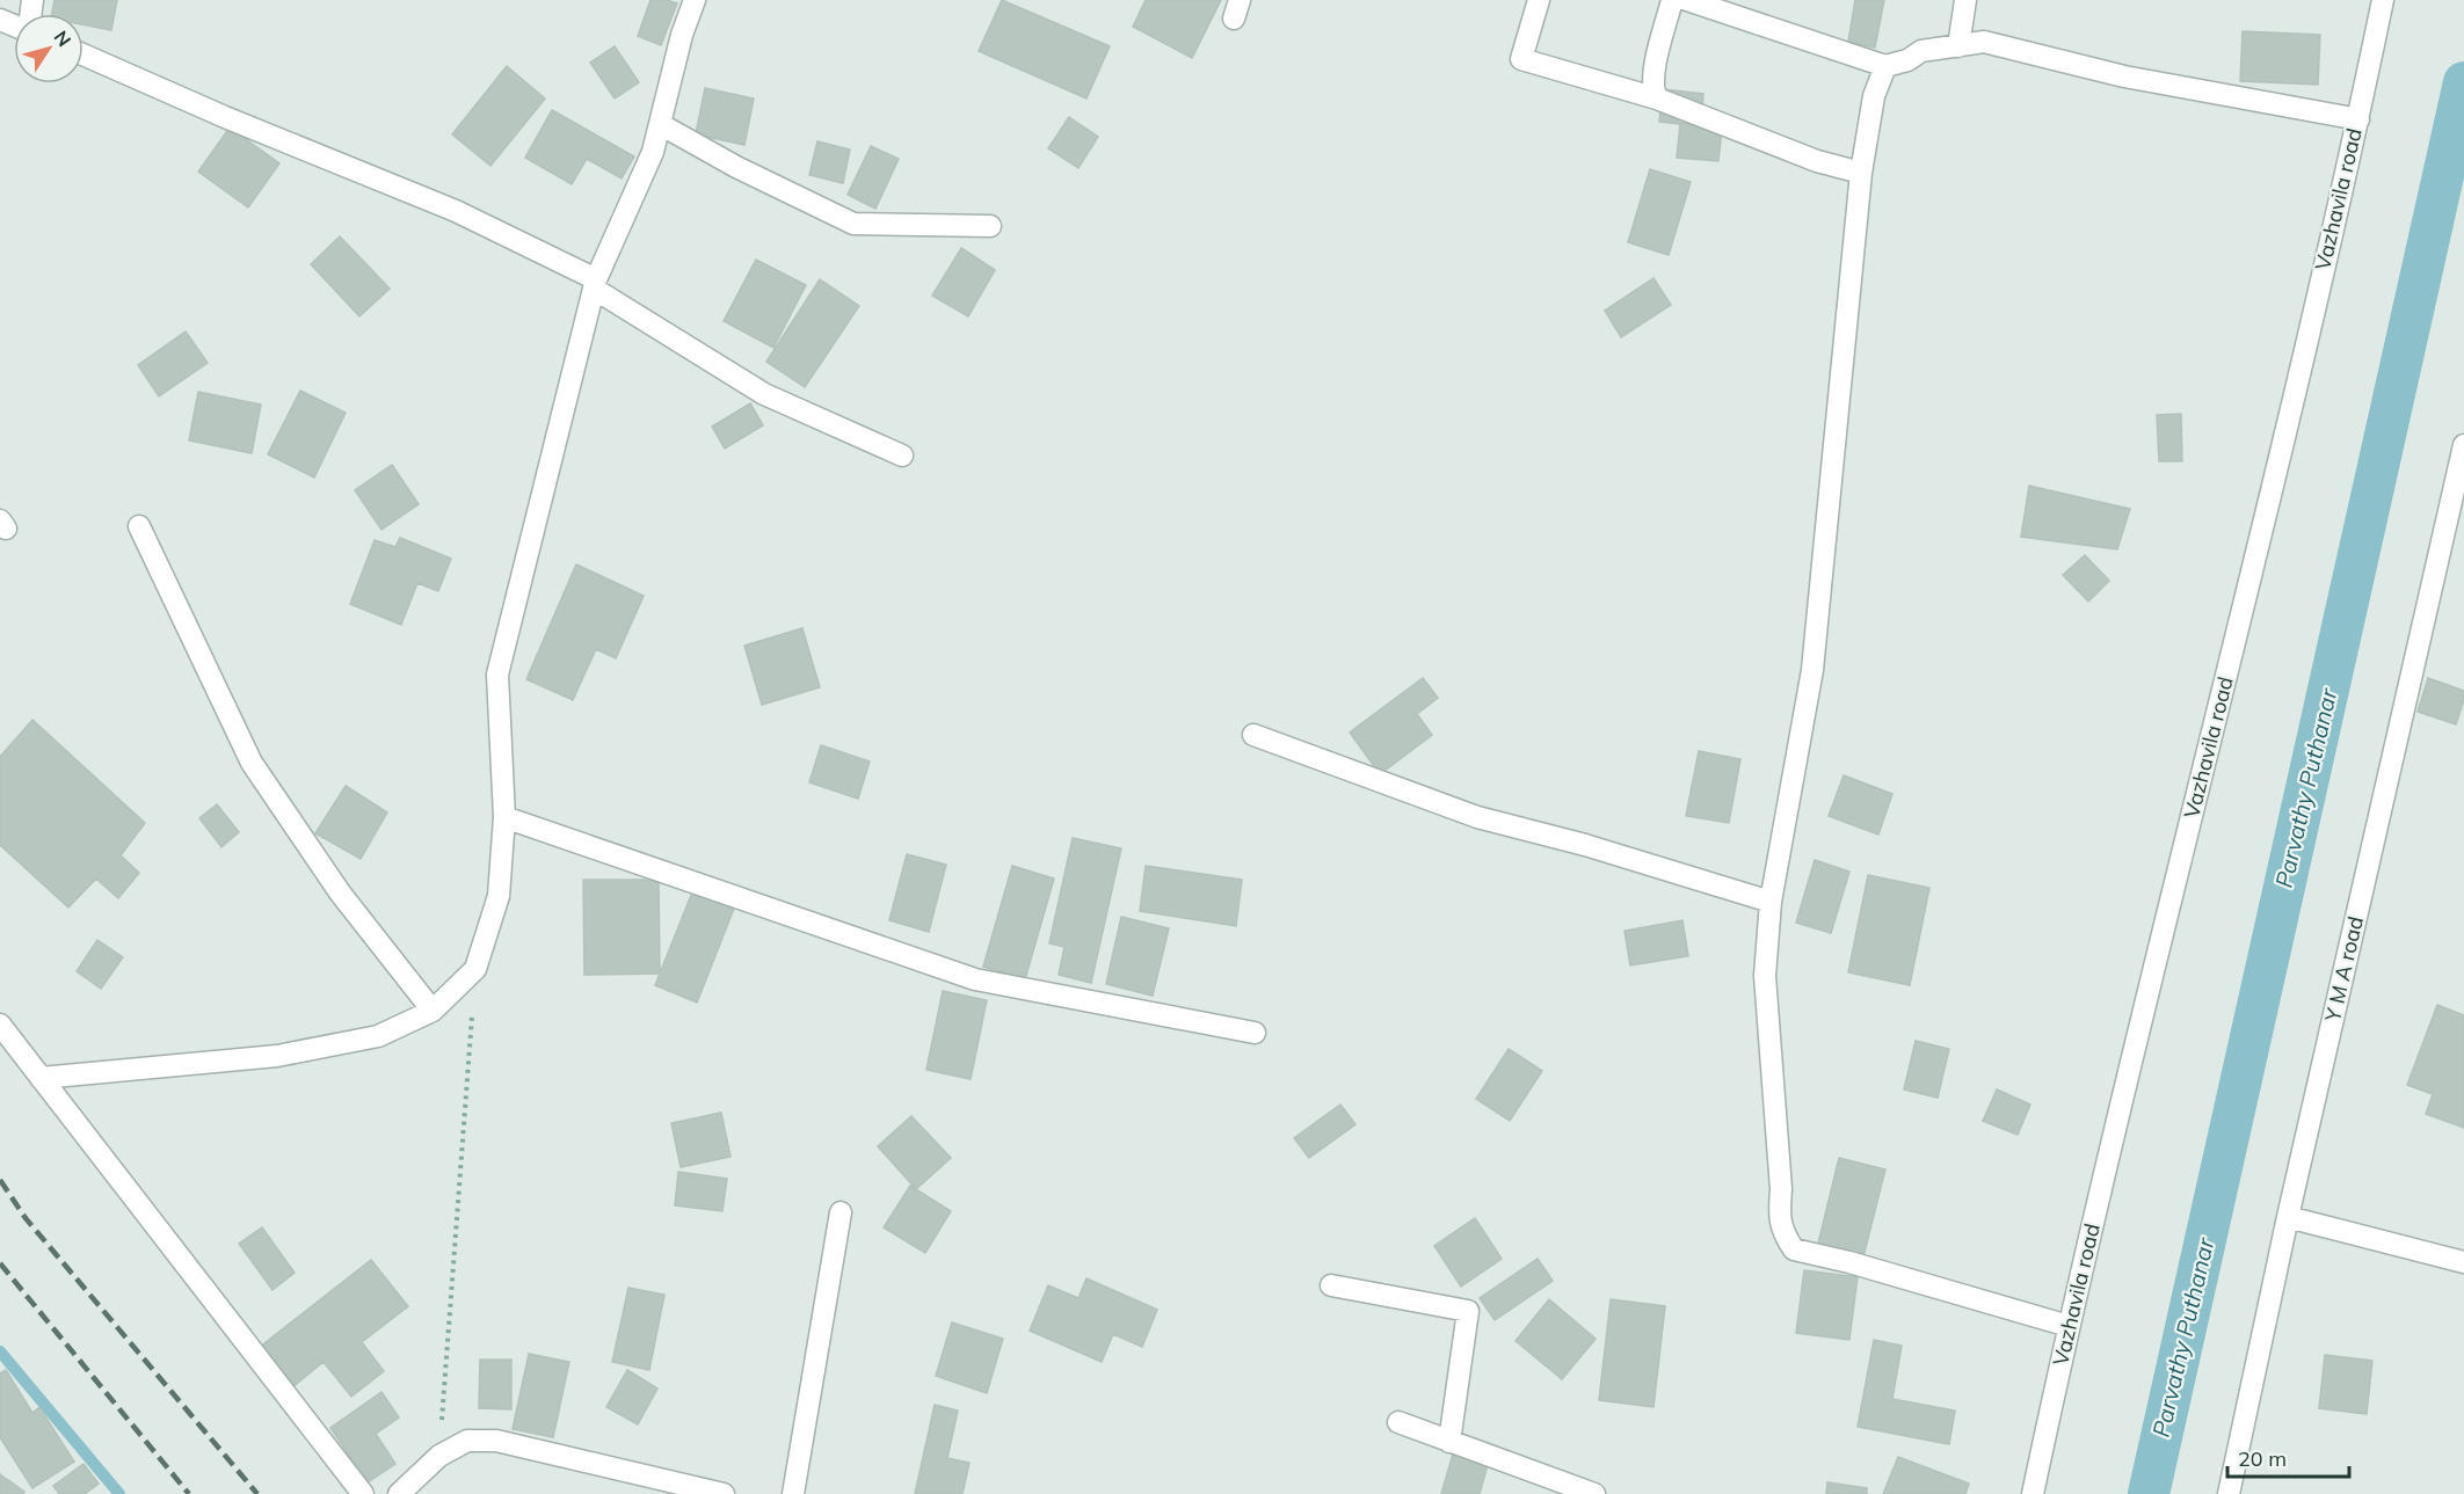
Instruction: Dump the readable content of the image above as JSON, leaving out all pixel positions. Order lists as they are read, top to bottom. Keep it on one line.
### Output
{"streets":{"street":["Vazhavila road","Y M A road"]},"water":["Parvathy Puthanar"],"scale_bar":"20 m","north":"top right"}
